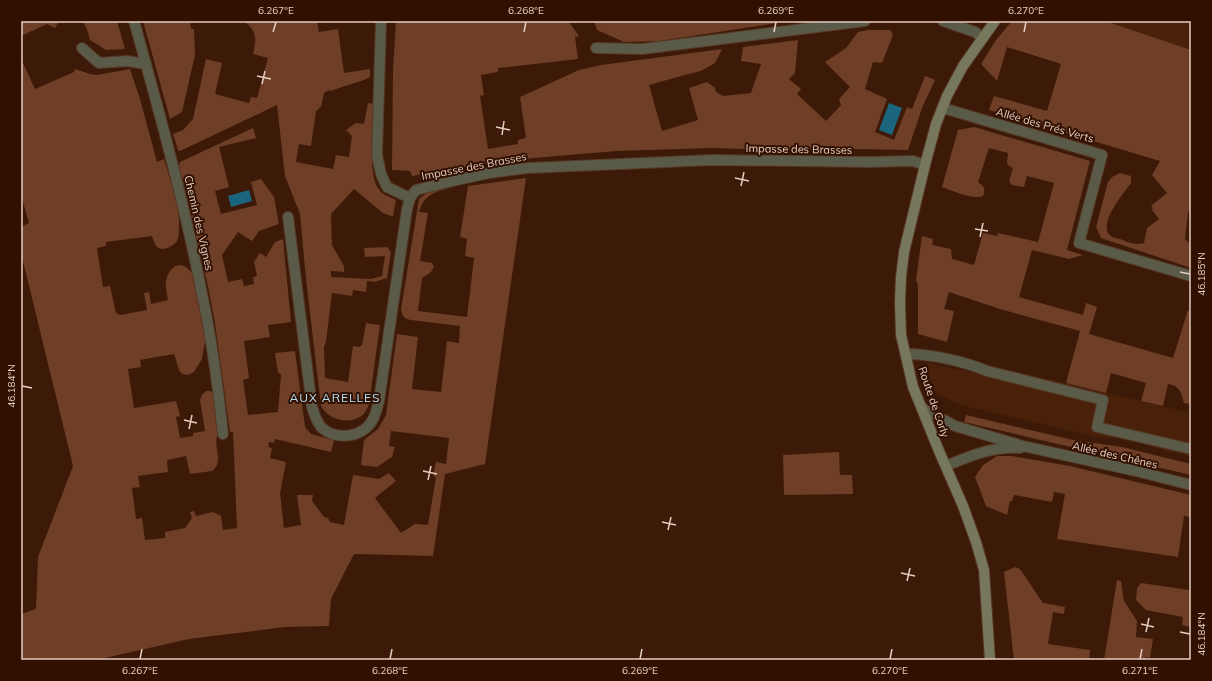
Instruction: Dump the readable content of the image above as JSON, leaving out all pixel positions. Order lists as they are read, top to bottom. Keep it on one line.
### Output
{"streets":{"street":["Allée des Prés Verts","Impasse des Brasses","Chemin des Vignes","Route de Corly","Allée des Chênes"]},"crossings":[["Allée des Prés Verts","Route de Corly"],["Impasse des Brasses","Route de Corly"],["Route de Corly","Allée des Chênes"]],"districts":["AUX ARELLES"],"coordinates":["6.267°E","6.268°E","6.269°E","6.270°E","46.185°N","46.184°N","6.271°E"]}
